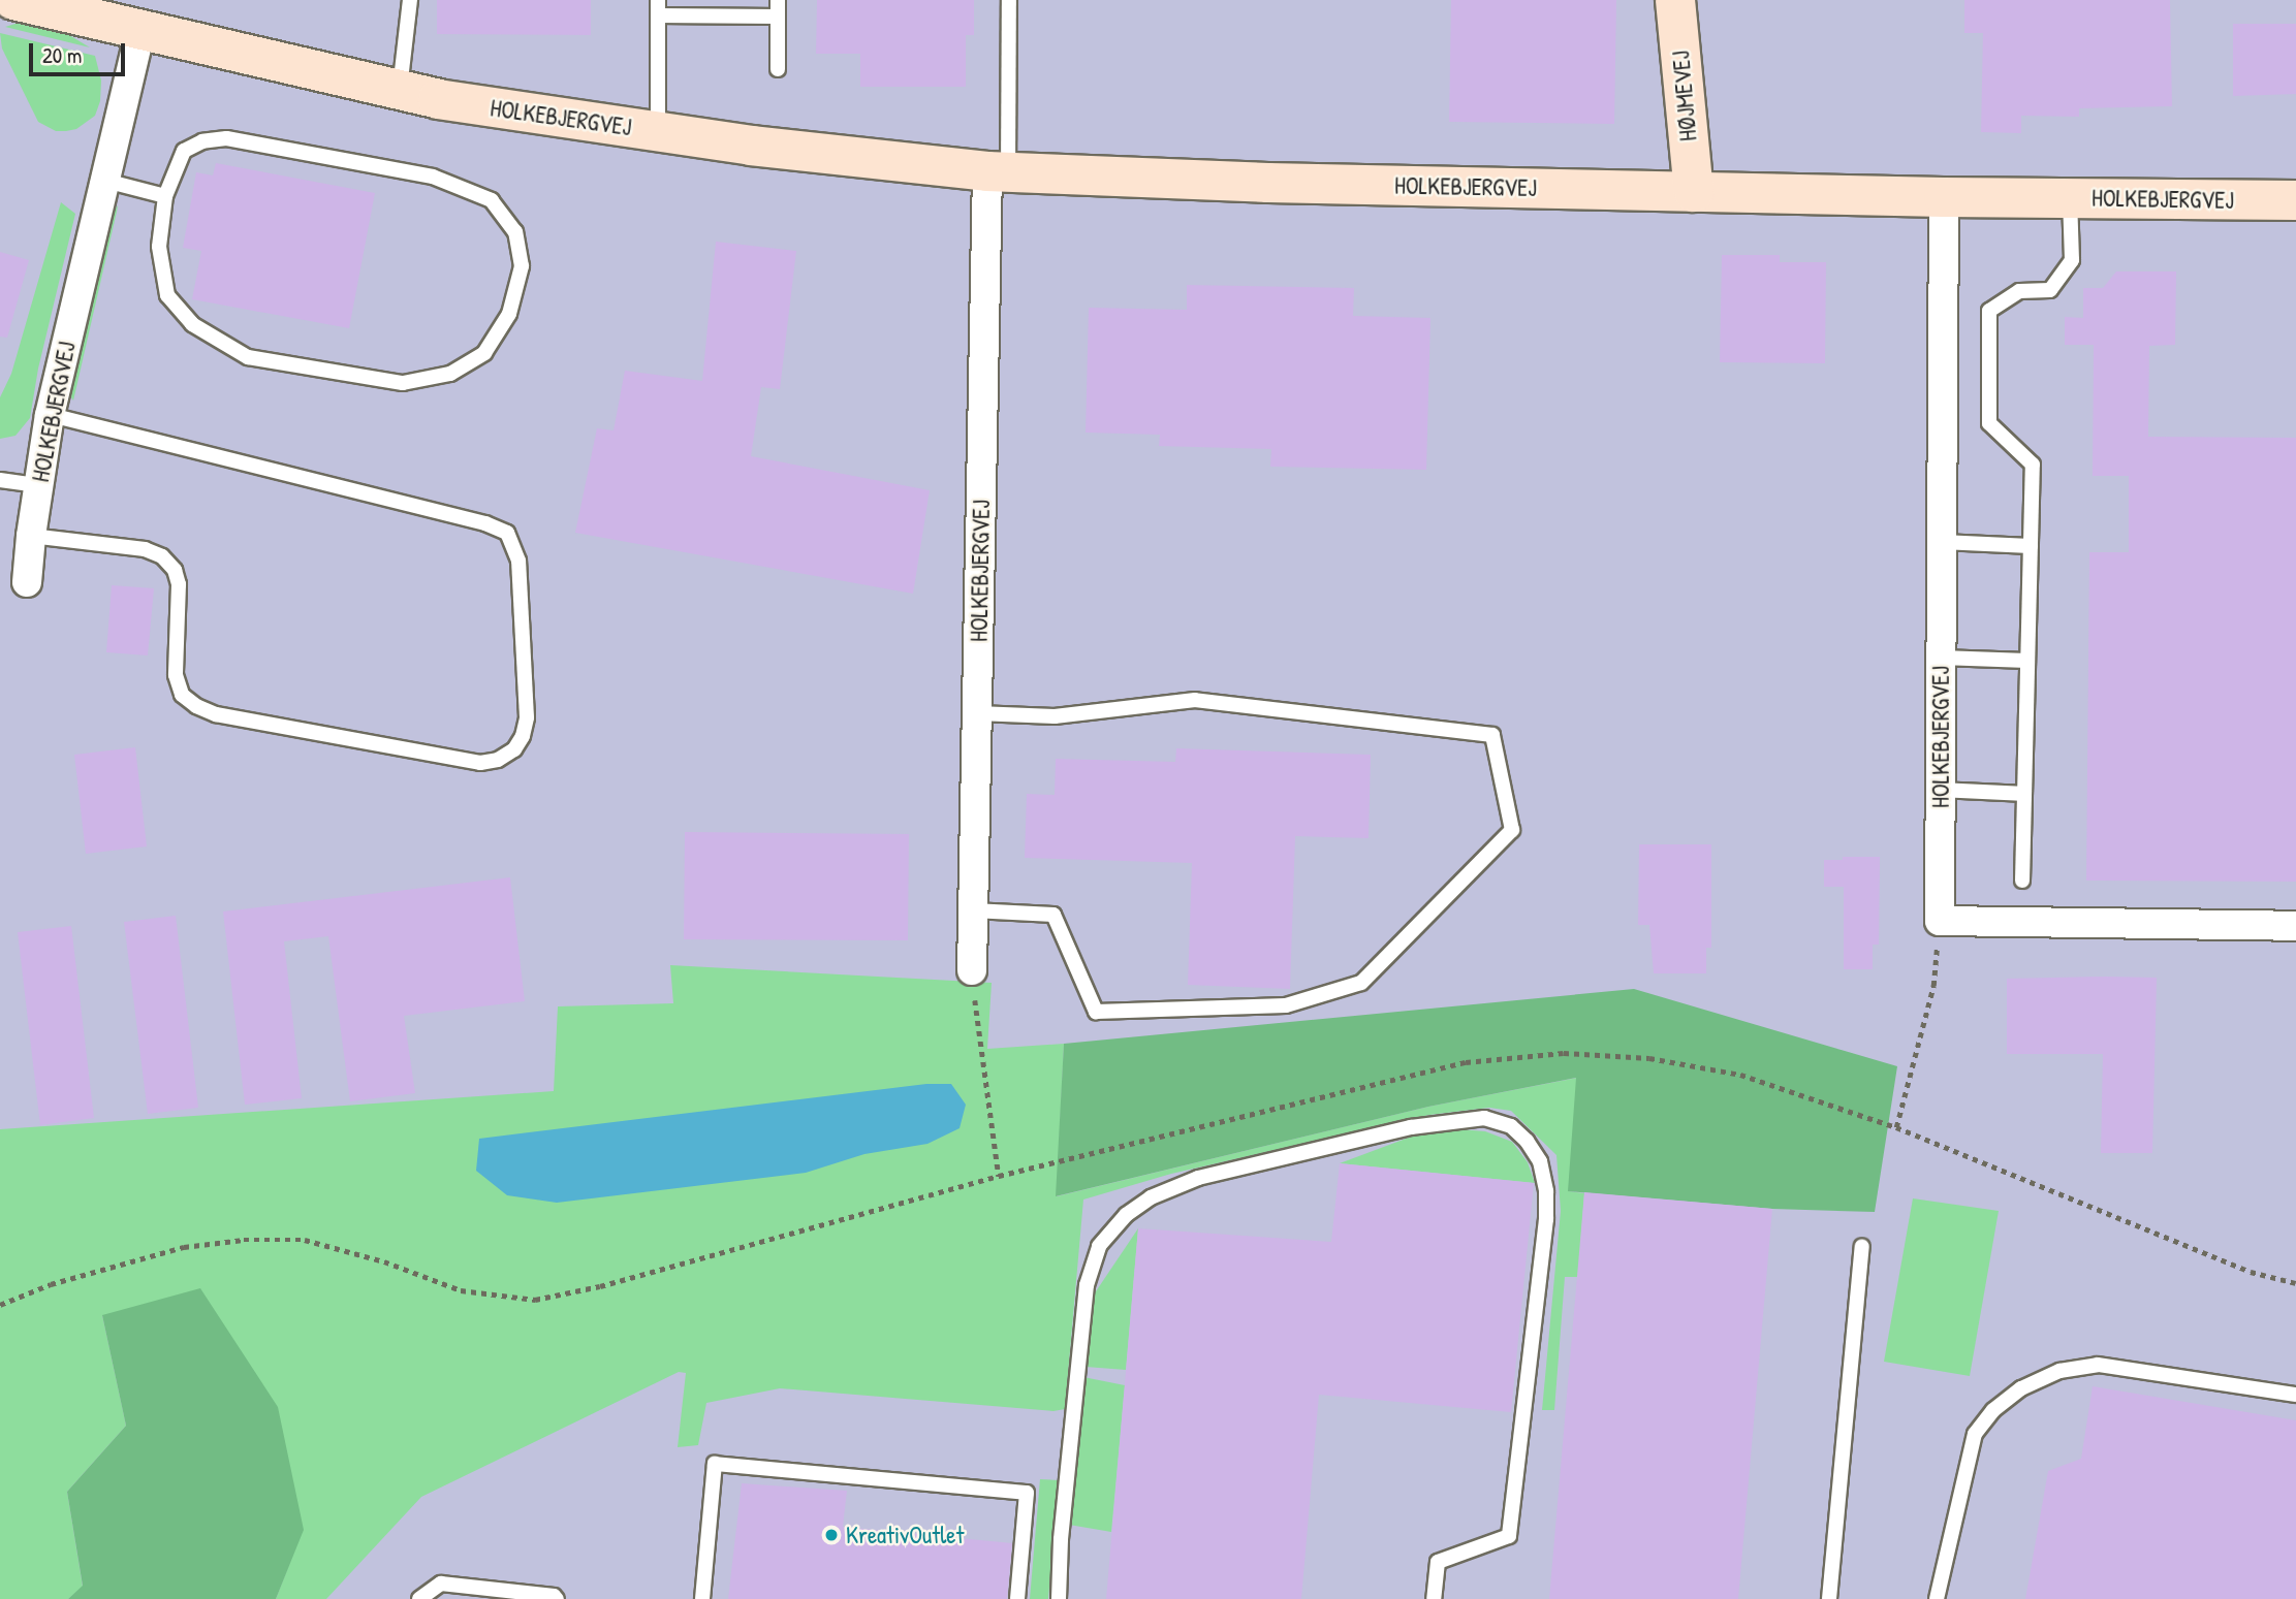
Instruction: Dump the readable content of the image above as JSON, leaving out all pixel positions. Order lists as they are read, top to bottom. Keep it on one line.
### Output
{"streets":{"street":["HØJMEVEJ","HOLKEBJERGVEJ"]},"crossings":[["HØJMEVEJ","HOLKEBJERGVEJ"]],"places":["KreativOutlet"],"scale_bar":"20 m"}
